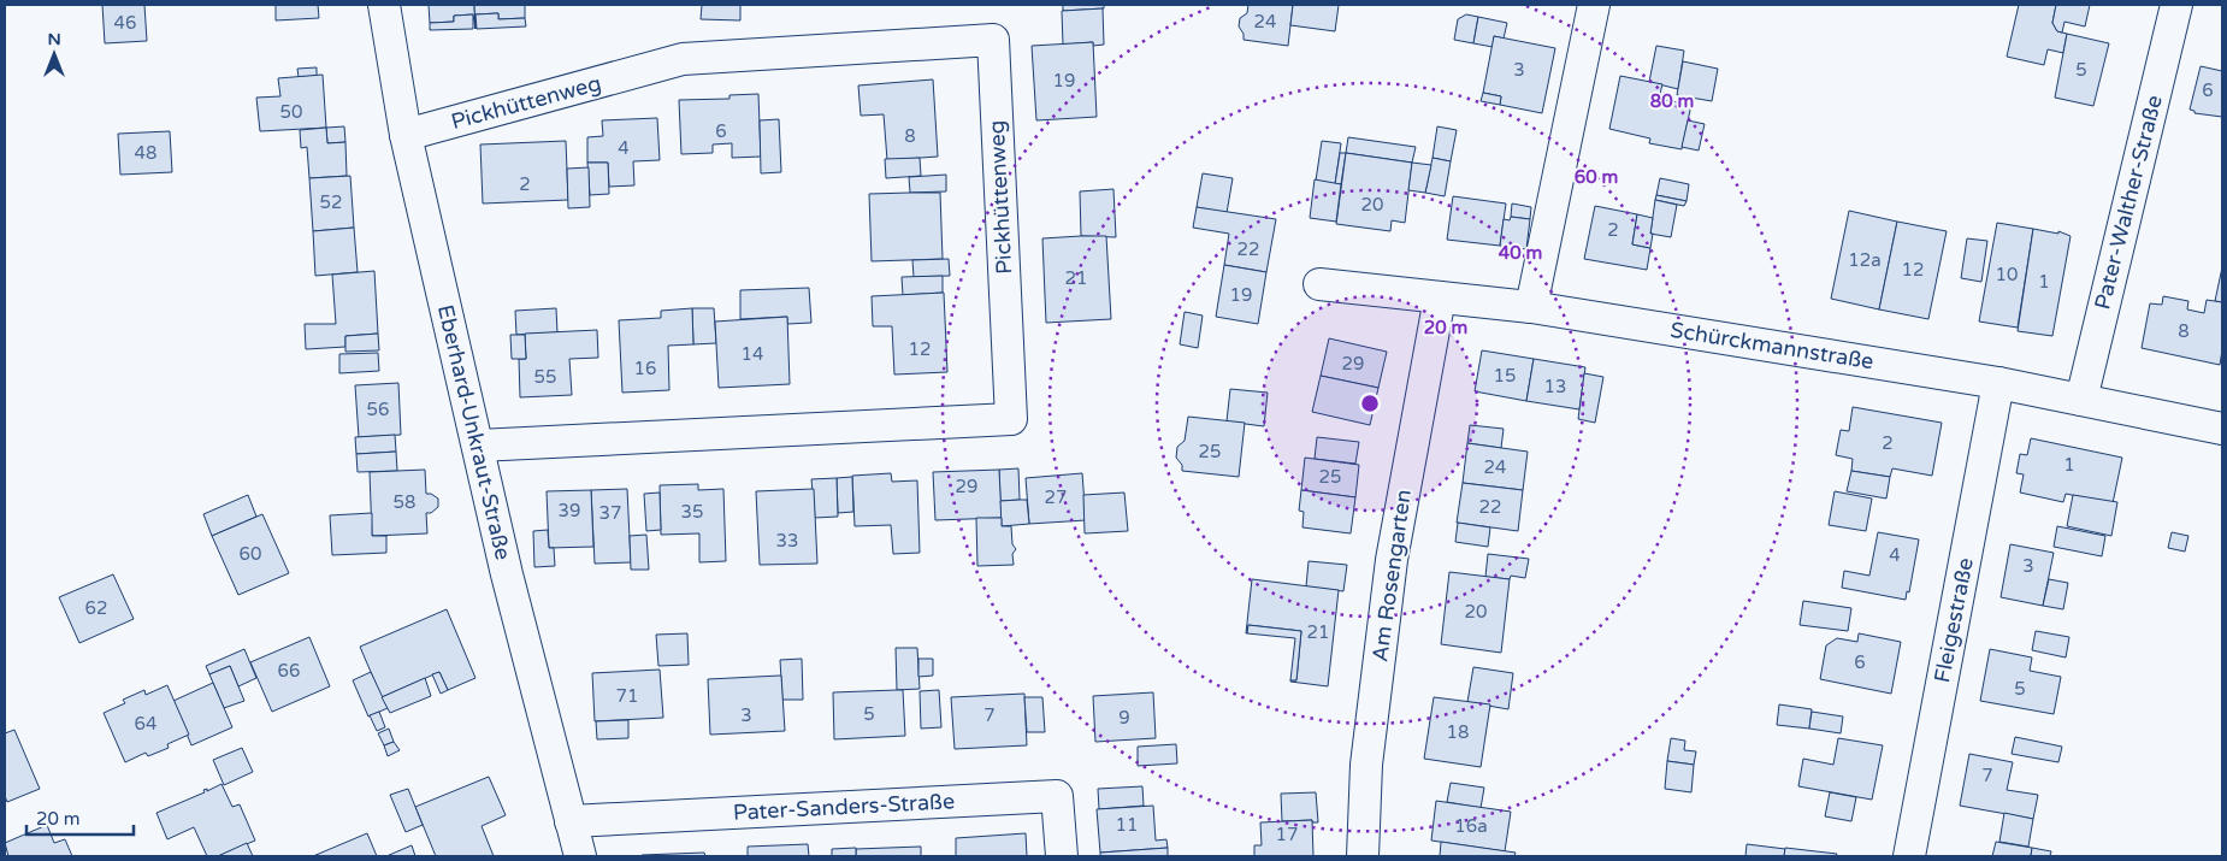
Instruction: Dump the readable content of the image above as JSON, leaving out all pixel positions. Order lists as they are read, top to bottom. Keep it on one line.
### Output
{"streets":{"street":["Pickhüttenweg","Pater-Walther-Straße","Schürckmannstraße","Eberhard-Unkraut-Straße","Am Rosengarten","Fleigestraße","Pater-Sanders-Straße"]},"crossings":[["Pickhüttenweg","Eberhard-Unkraut-Straße"],["Pater-Walther-Straße","Schürckmannstraße"],["Schürckmannstraße","Am Rosengarten"],["Schürckmannstraße","Fleigestraße"],["Eberhard-Unkraut-Straße","Pater-Sanders-Straße"]],"house_numbers":["24","46","3","5","19","6","50","6","8","4","48","2","52","20","2","22","12a","12","10","21","1","19","8","12","14","29","16","15","55","13","56","2","25","1","24","25","29","27","58","22","39","35","37","33","60","4","3","62","20","21","6","66","5","71","5","3","7","9","64","18","7","11","16a","17"],"scale_bar":"20 m","north":"top","rings":["80 m","60 m","40 m","20 m"]}
